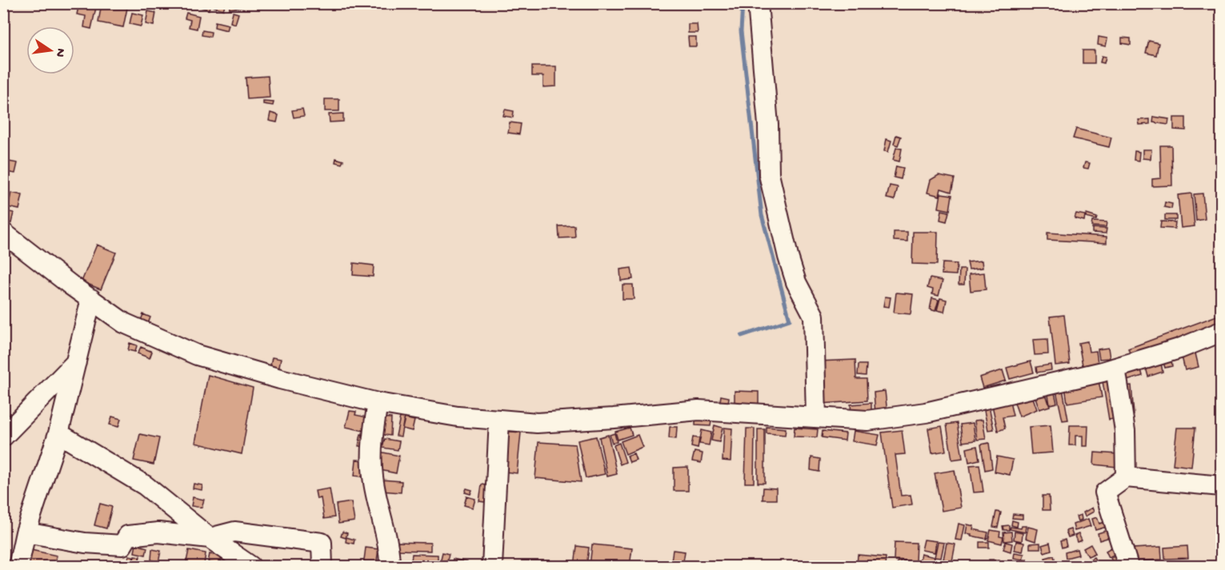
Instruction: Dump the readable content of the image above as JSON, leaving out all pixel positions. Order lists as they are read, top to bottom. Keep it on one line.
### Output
{"north":"right"}
